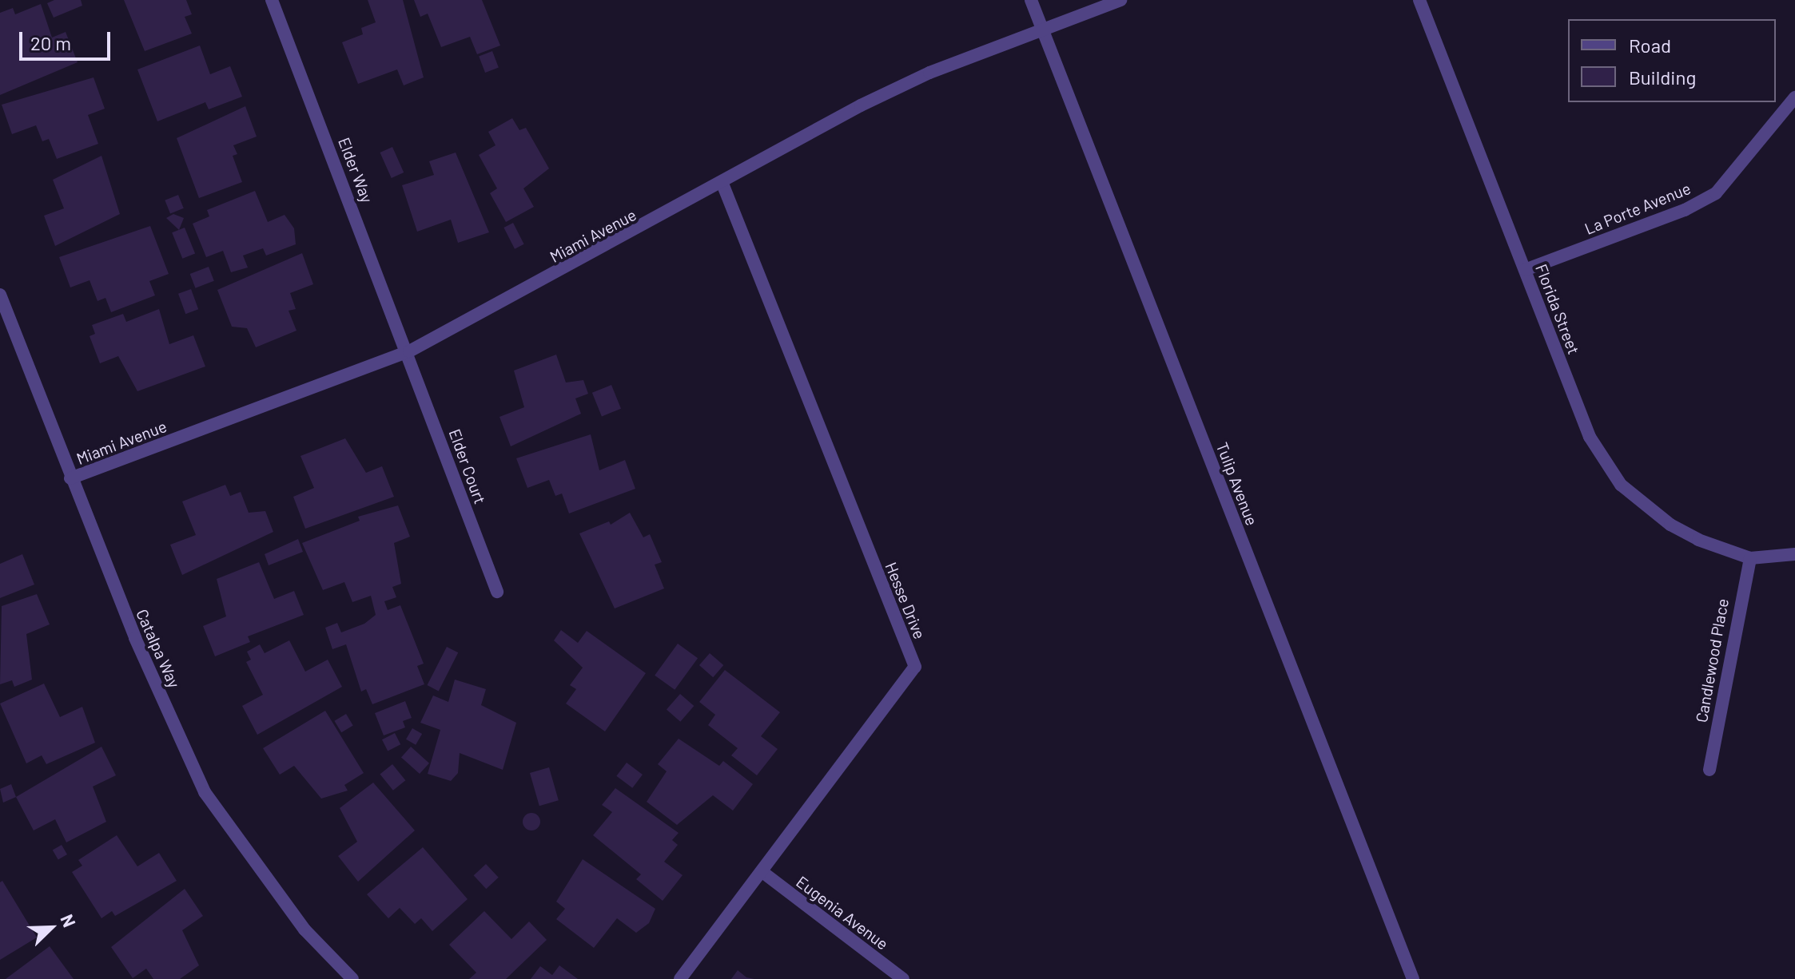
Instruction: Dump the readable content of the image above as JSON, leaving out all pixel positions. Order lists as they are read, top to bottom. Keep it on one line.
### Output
{"streets":{"street":["Elder Way","La Porte Avenue","Miami Avenue","Florida Street","Elder Court","Tulip Avenue","Hesse Drive","Catalpa Way","Candlewood Place","Eugenia Avenue"]},"crossings":[["Elder Way","Miami Avenue"],["Elder Way","Elder Court"],["La Porte Avenue","Florida Street"],["Miami Avenue","Elder Court"],["Miami Avenue","Tulip Avenue"],["Miami Avenue","Hesse Drive"],["Miami Avenue","Catalpa Way"],["Florida Street","Candlewood Place"],["Hesse Drive","Eugenia Avenue"]],"legend":["Road","Building"],"scale_bar":"20 m","north":"top right"}
